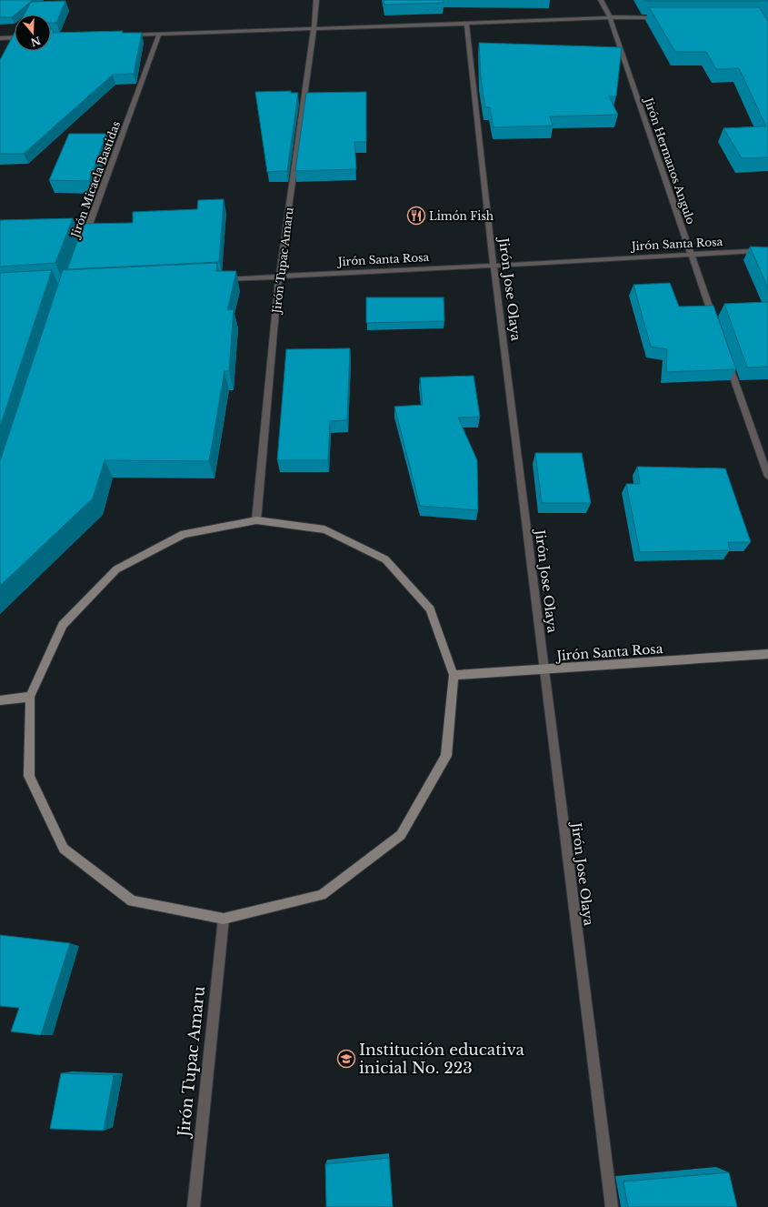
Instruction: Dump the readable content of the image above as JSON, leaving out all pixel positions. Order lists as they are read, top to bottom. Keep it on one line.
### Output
{"streets":{"street":["Jirón Hermanos Angulo","Jirón Micaela Bastidas","Jirón Santa Rosa","Jirón Tupac Amaru","Jirón Jose Olaya"]},"crossings":[["Jirón Hermanos Angulo","Jirón Santa Rosa"],["Jirón Santa Rosa","Jirón Tupac Amaru"],["Jirón Santa Rosa","Jirón Jose Olaya"]],"places":{"restaurant":["Limón Fish"],"school or university":["Institución educativa inicial No. 223"]},"north":"bottom"}
